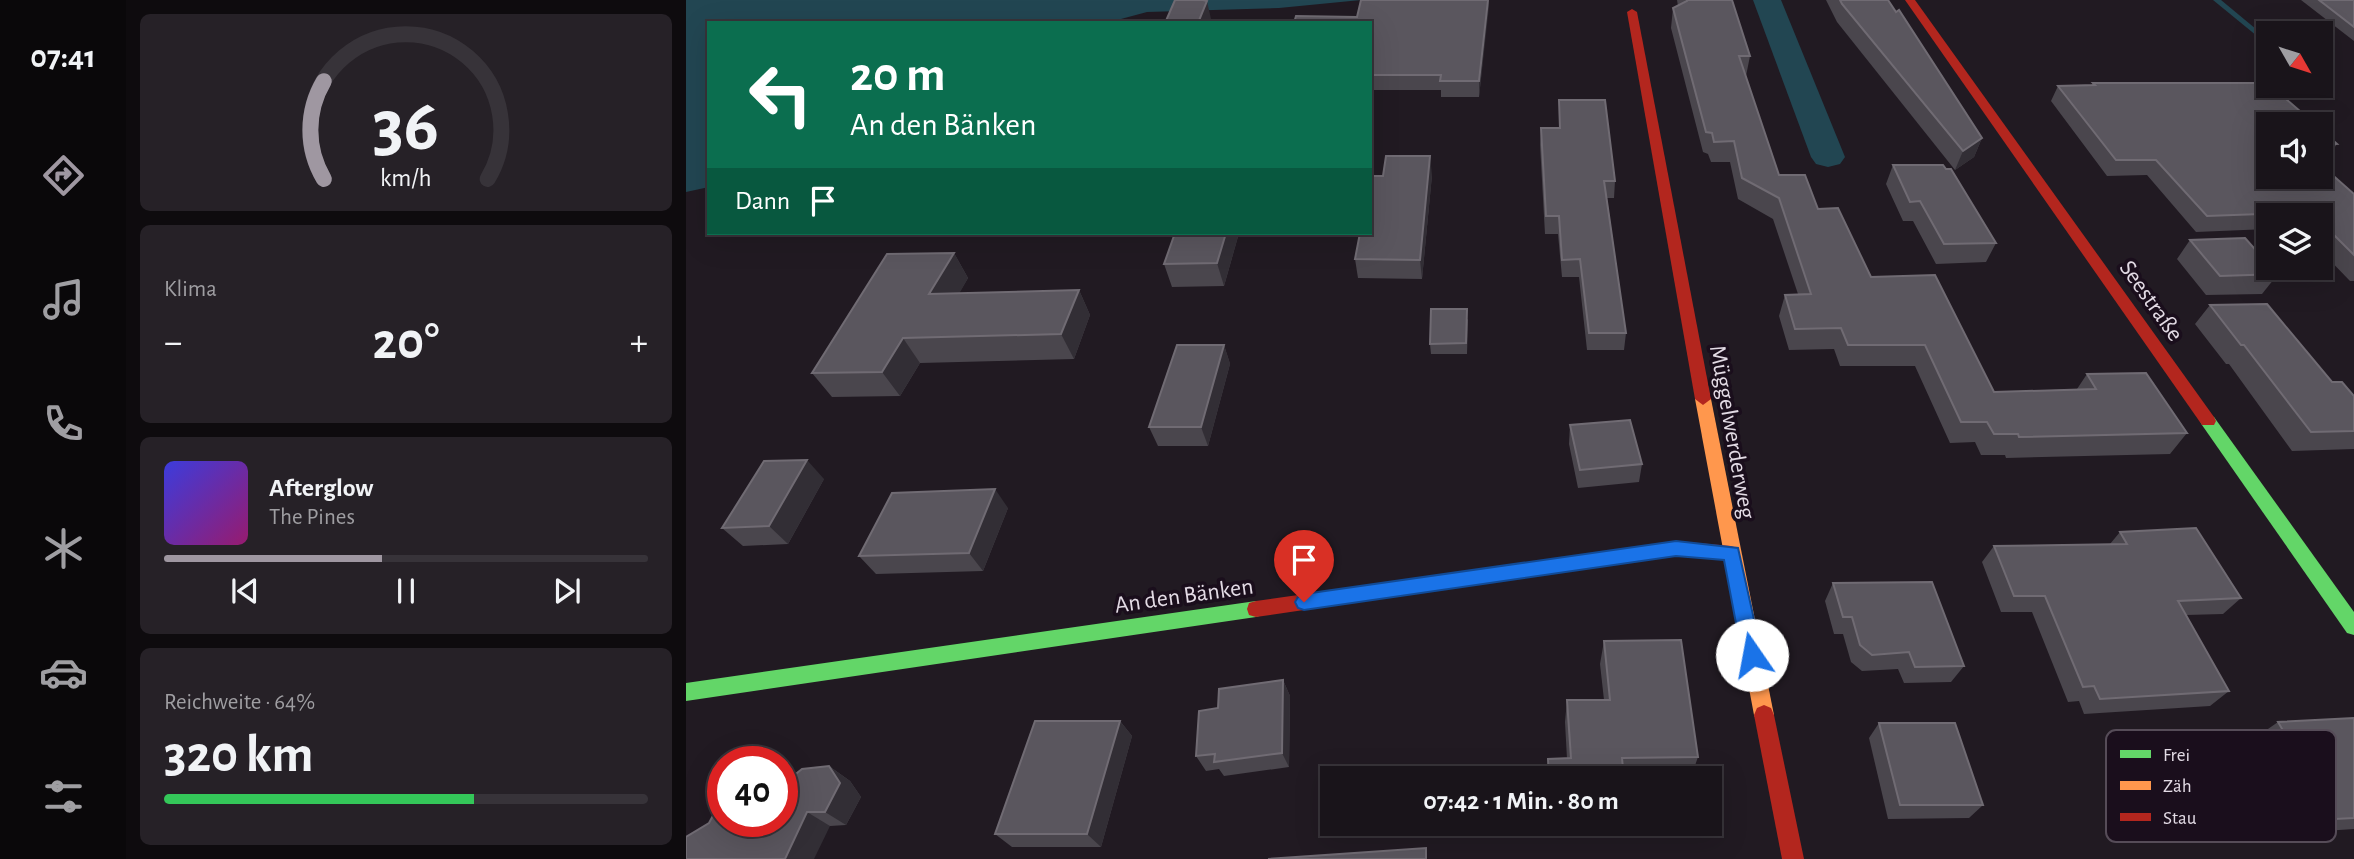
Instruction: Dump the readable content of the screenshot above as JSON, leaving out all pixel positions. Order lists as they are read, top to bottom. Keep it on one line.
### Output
{"streets":{"street":["Seestraße","Müggelwerderweg","An den Bänken"]},"crossings":[["Müggelwerderweg","An den Bänken"]],"legend":["Frei","Zäh","Stau"],"north":"bottom right","page":{"tabs":"07:41","turn":["20 m","An den Bänken"],"then":"Dann","tile":["Klima",["Reichweite · 64%","320 km"]],"heat":["−","20°","+"],"song":["Afterglow","The Pines"],"limit":"40","trip":"07:42 · 1 Min. · 80 m","gauge":["36","km/h"]}}
